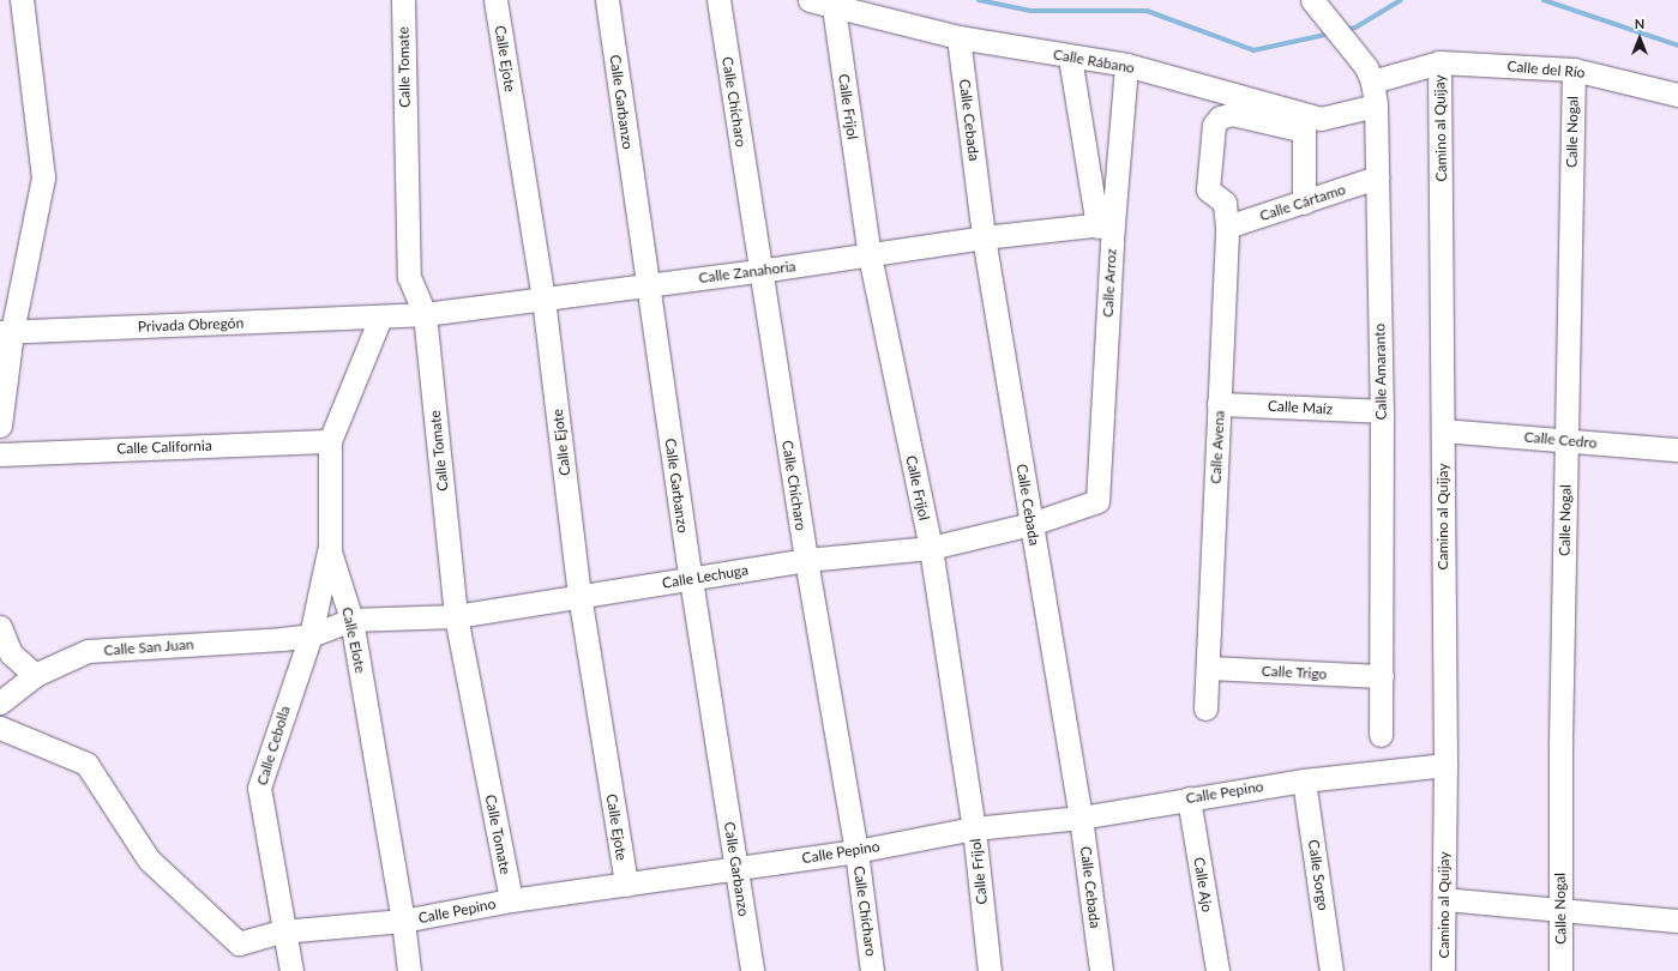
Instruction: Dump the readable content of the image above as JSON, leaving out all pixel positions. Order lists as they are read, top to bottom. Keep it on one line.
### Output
{"streets":{"street":["Calle Ejote","Calle Rábano","Calle Tomate","Calle del Río","Calle Garbanzo","Calle Chícharo","Calle Frijol","Calle Cebada","Camino al Quijay","Calle Nogal","Calle Cártamo","Calle Zanahoria","Calle Arroz","Privada Obregón","Calle Amaranto","Calle Maíz","Calle Cedro","Calle California","Calle Avena","Calle Lechuga","Calle Elote","Calle San Juan","Calle Trigo","Calle Cebolla","Calle Pepino","Calle Sorgo","Calle Ajo"]},"crossings":[["Calle Ejote","Calle Zanahoria"],["Calle Ejote","Calle Lechuga"],["Calle Ejote","Calle Pepino"],["Calle Rábano","Calle Frijol"],["Calle Rábano","Calle Cebada"],["Calle Rábano","Calle Arroz"],["Calle Rábano","Calle Amaranto"],["Calle Tomate","Calle Zanahoria"],["Calle Tomate","Calle Lechuga"],["Calle Tomate","Calle Pepino"],["Calle del Río","Camino al Quijay"],["Calle del Río","Calle Nogal"],["Calle del Río","Calle Amaranto"],["Calle Garbanzo","Calle Zanahoria"],["Calle Garbanzo","Calle Lechuga"],["Calle Garbanzo","Calle Pepino"],["Calle Chícharo","Calle Zanahoria"],["Calle Chícharo","Calle Lechuga"],["Calle Chícharo","Calle Pepino"],["Calle Frijol","Calle Zanahoria"],["Calle Frijol","Calle Lechuga"],["Calle Frijol","Calle Pepino"],["Calle Cebada","Calle Zanahoria"],["Calle Cebada","Calle Lechuga"],["Calle Cebada","Calle Pepino"],["Camino al Quijay","Calle Cedro"],["Camino al Quijay","Calle Pepino"],["Calle Nogal","Calle Cedro"],["Calle Cártamo","Calle Amaranto"],["Calle Cártamo","Calle Avena"],["Calle Zanahoria","Calle Arroz"],["Calle Zanahoria","Privada Obregón"],["Calle Zanahoria","Calle Elote"],["Calle Arroz","Calle Lechuga"],["Privada Obregón","Calle Elote"],["Calle Amaranto","Calle Maíz"],["Calle Amaranto","Calle Trigo"],["Calle Maíz","Calle Avena"],["Calle California","Calle Elote"],["Calle Avena","Calle Trigo"],["Calle Lechuga","Calle Elote"],["Calle Lechuga","Calle San Juan"],["Calle Lechuga","Calle Cebolla"],["Calle Elote","Calle Cebolla"],["Calle Elote","Calle Pepino"],["Calle San Juan","Calle Cebolla"],["Calle Cebolla","Calle Pepino"],["Calle Pepino","Calle Sorgo"],["Calle Pepino","Calle Ajo"]],"north":"top"}
